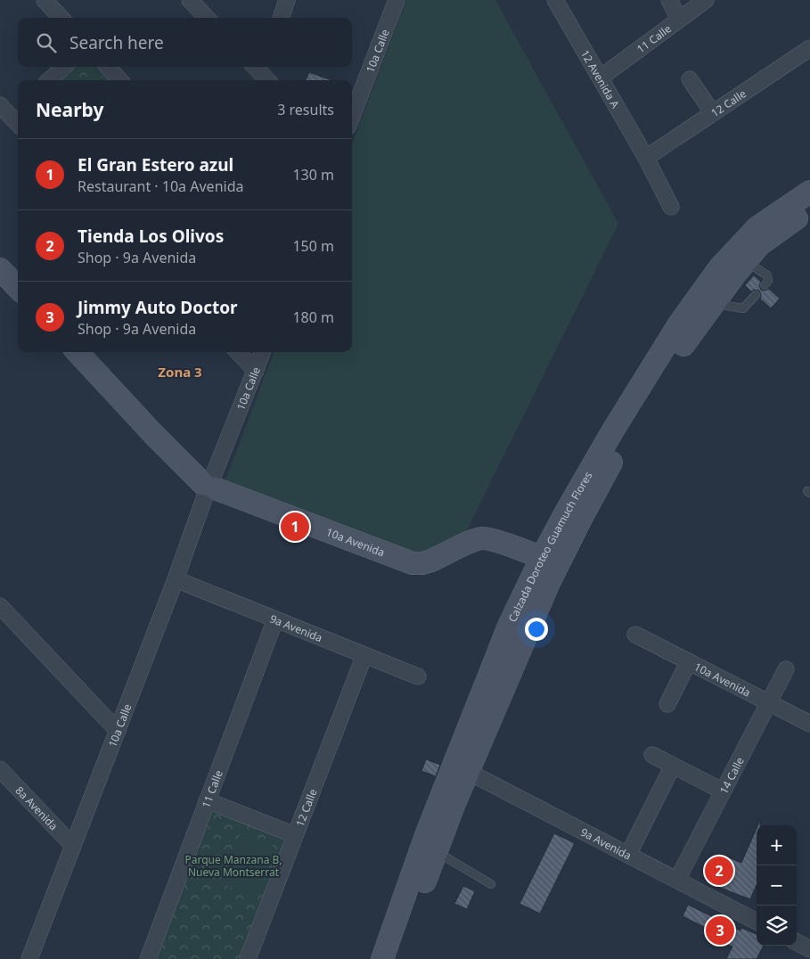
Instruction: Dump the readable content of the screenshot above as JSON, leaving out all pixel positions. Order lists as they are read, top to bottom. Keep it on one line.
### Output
{"streets":{"main road":["10a Avenida","Calzada Doroteo Guamuch Flores"],"street":["11 Calle","10a Calle","12 Avenida A","12 Calle","9a Avenida","14 Calle","8a Avenida"]},"crossings":[["11 Calle","12 Avenida A"],["11 Calle","9a Avenida"],["10a Calle","10a Avenida"],["10a Calle","9a Avenida"],["10a Calle","8a Avenida"],["12 Avenida A","12 Calle"],["12 Calle","9a Avenida"],["10a Avenida","Calzada Doroteo Guamuch Flores"],["10a Avenida","14 Calle"],["Calzada Doroteo Guamuch Flores","9a Avenida"],["9a Avenida","14 Calle"]],"districts":["Zona 3"],"parks":["Parque Manzana B, Nueva Montserrat"],"page":{"search":"Search here","heading":["Nearby","3 results"],"list":[{"mark":"1","name":"El Gran Estero azul","note":"Restaurant · 10a Avenida","value":"130 m"},{"mark":"2","name":"Tienda Los Olivos","note":"Shop · 9a Avenida","value":"150 m"},{"mark":"3","name":"Jimmy Auto Doctor","note":"Shop · 9a Avenida","value":"180 m"}],"pins":["1","2","3"],"map_buttons":["+","−"]}}
